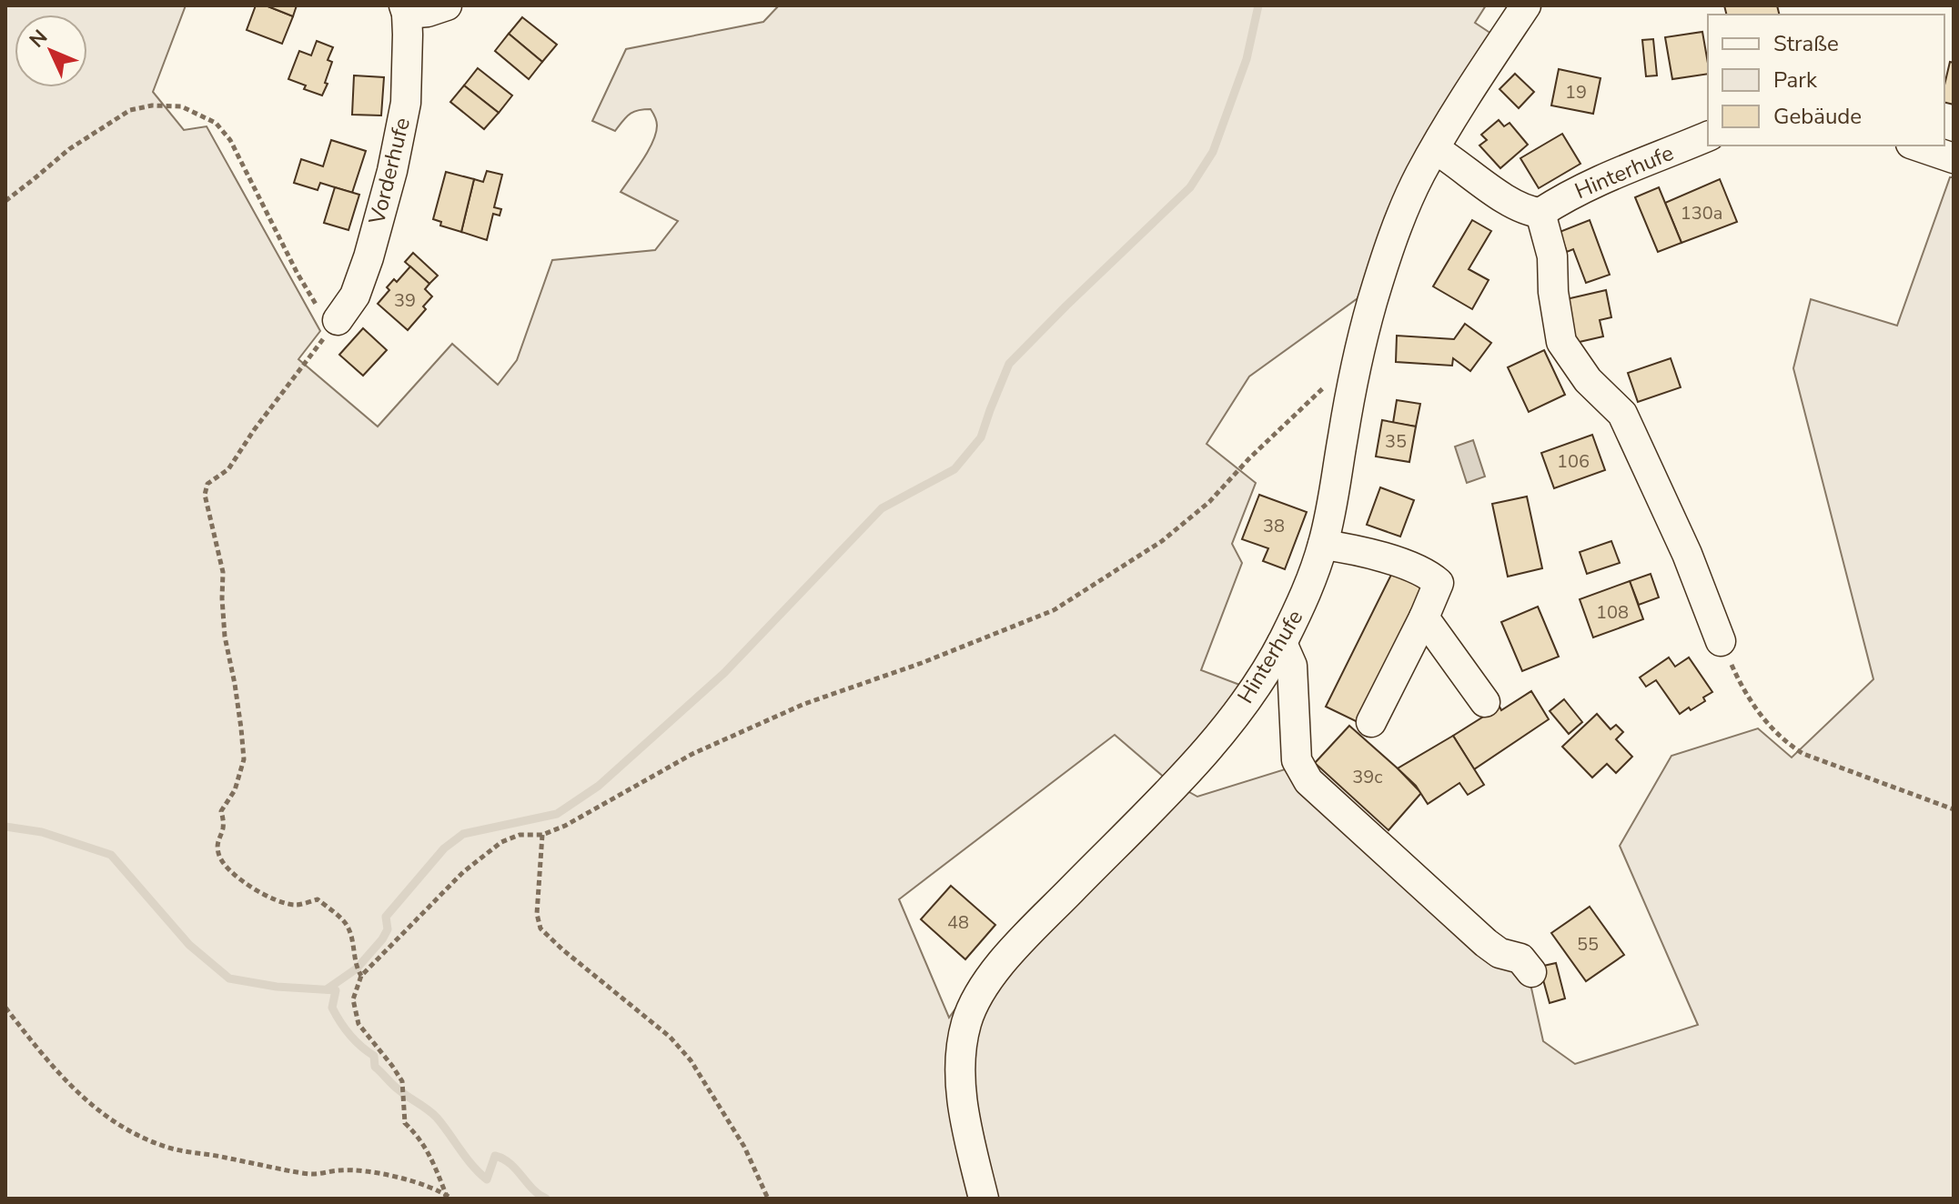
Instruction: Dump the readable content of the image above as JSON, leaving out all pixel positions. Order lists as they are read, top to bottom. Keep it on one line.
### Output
{"streets":{"street":["Vorderhufe","Hinterhufe"]},"house_numbers":["19","130a","39","35","106","38","108","39c","48","55"],"legend":["Straße","Park","Gebäude"],"north":"top left"}
